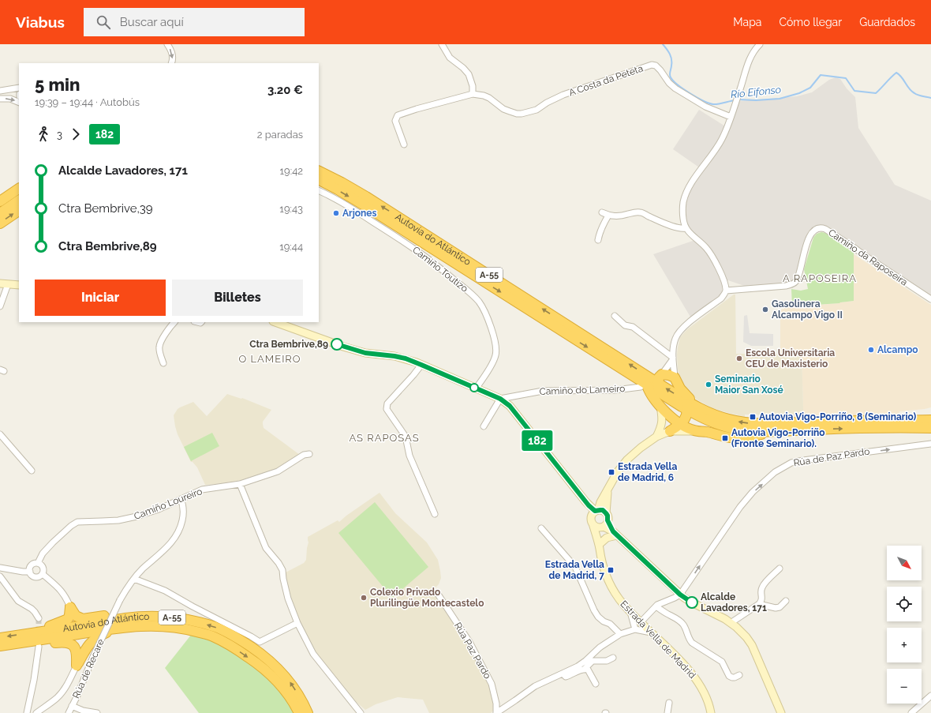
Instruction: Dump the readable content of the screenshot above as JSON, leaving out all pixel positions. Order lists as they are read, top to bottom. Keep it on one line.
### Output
{"streets":{"highway":["Autovía do Atlántico","A-55"],"street":["A Costa da Peteta","Camiño da Raposeira","Camiño Toutizo","Camiño do Lameiro","Rúa de Paz Pardo","Camiño Loureiro","Estrada Vella de Madrid","Rúa Paz Pardo","Rúa de Recare"]},"crossings":[["Autovía do Atlántico","A-55"],["Autovía do Atlántico","Camiño do Lameiro"],["Camiño Loureiro","Rúa de Recare"],["Estrada Vella de Madrid","Rúa Paz Pardo"]],"one_way":["Rúa de Paz Pardo"],"districts":["A RAPOSEIRA","O LAMEIRO","AS RAPOSAS"],"water":["Río Eifonso"],"places":{"other":["Arjones","Gasolinera Alcampo Vigo II","Ctra Bembrive,89","Alcampo","Escola Universitaria CEU de Maxisterio","Seminario Maior San Xosé","Colexio Privado Plurilingüe Montecastelo","Alcalde Lavadores, 171"],"transit":["Autovia Vigo-Porriño, 8 (Seminario)","Autovia Vigo-Porriño (Fronte Seminario).","Estrada Vella de Madrid, 6","Estrada Vella de Madrid, 7"]},"lines":["bus line 182"],"north":"bottom right","page":{"header":"Viabus","search":"Buscar aquí","nav":["Mapa","Cómo llegar","Guardados"],"on_map":"182","heading":["5 min","19:39 – 19:44 · Autobús","3.20 €"],"legs":["3","182","2 paradas"],"list":[{"name":"Alcalde Lavadores, 171","value":"19:42"},{"name":"Ctra Bembrive,39","value":"19:43"},{"name":"Ctra Bembrive,89","value":"19:44"}],"buttons":["Iniciar","Billetes"],"map_buttons":["+","−"]}}
